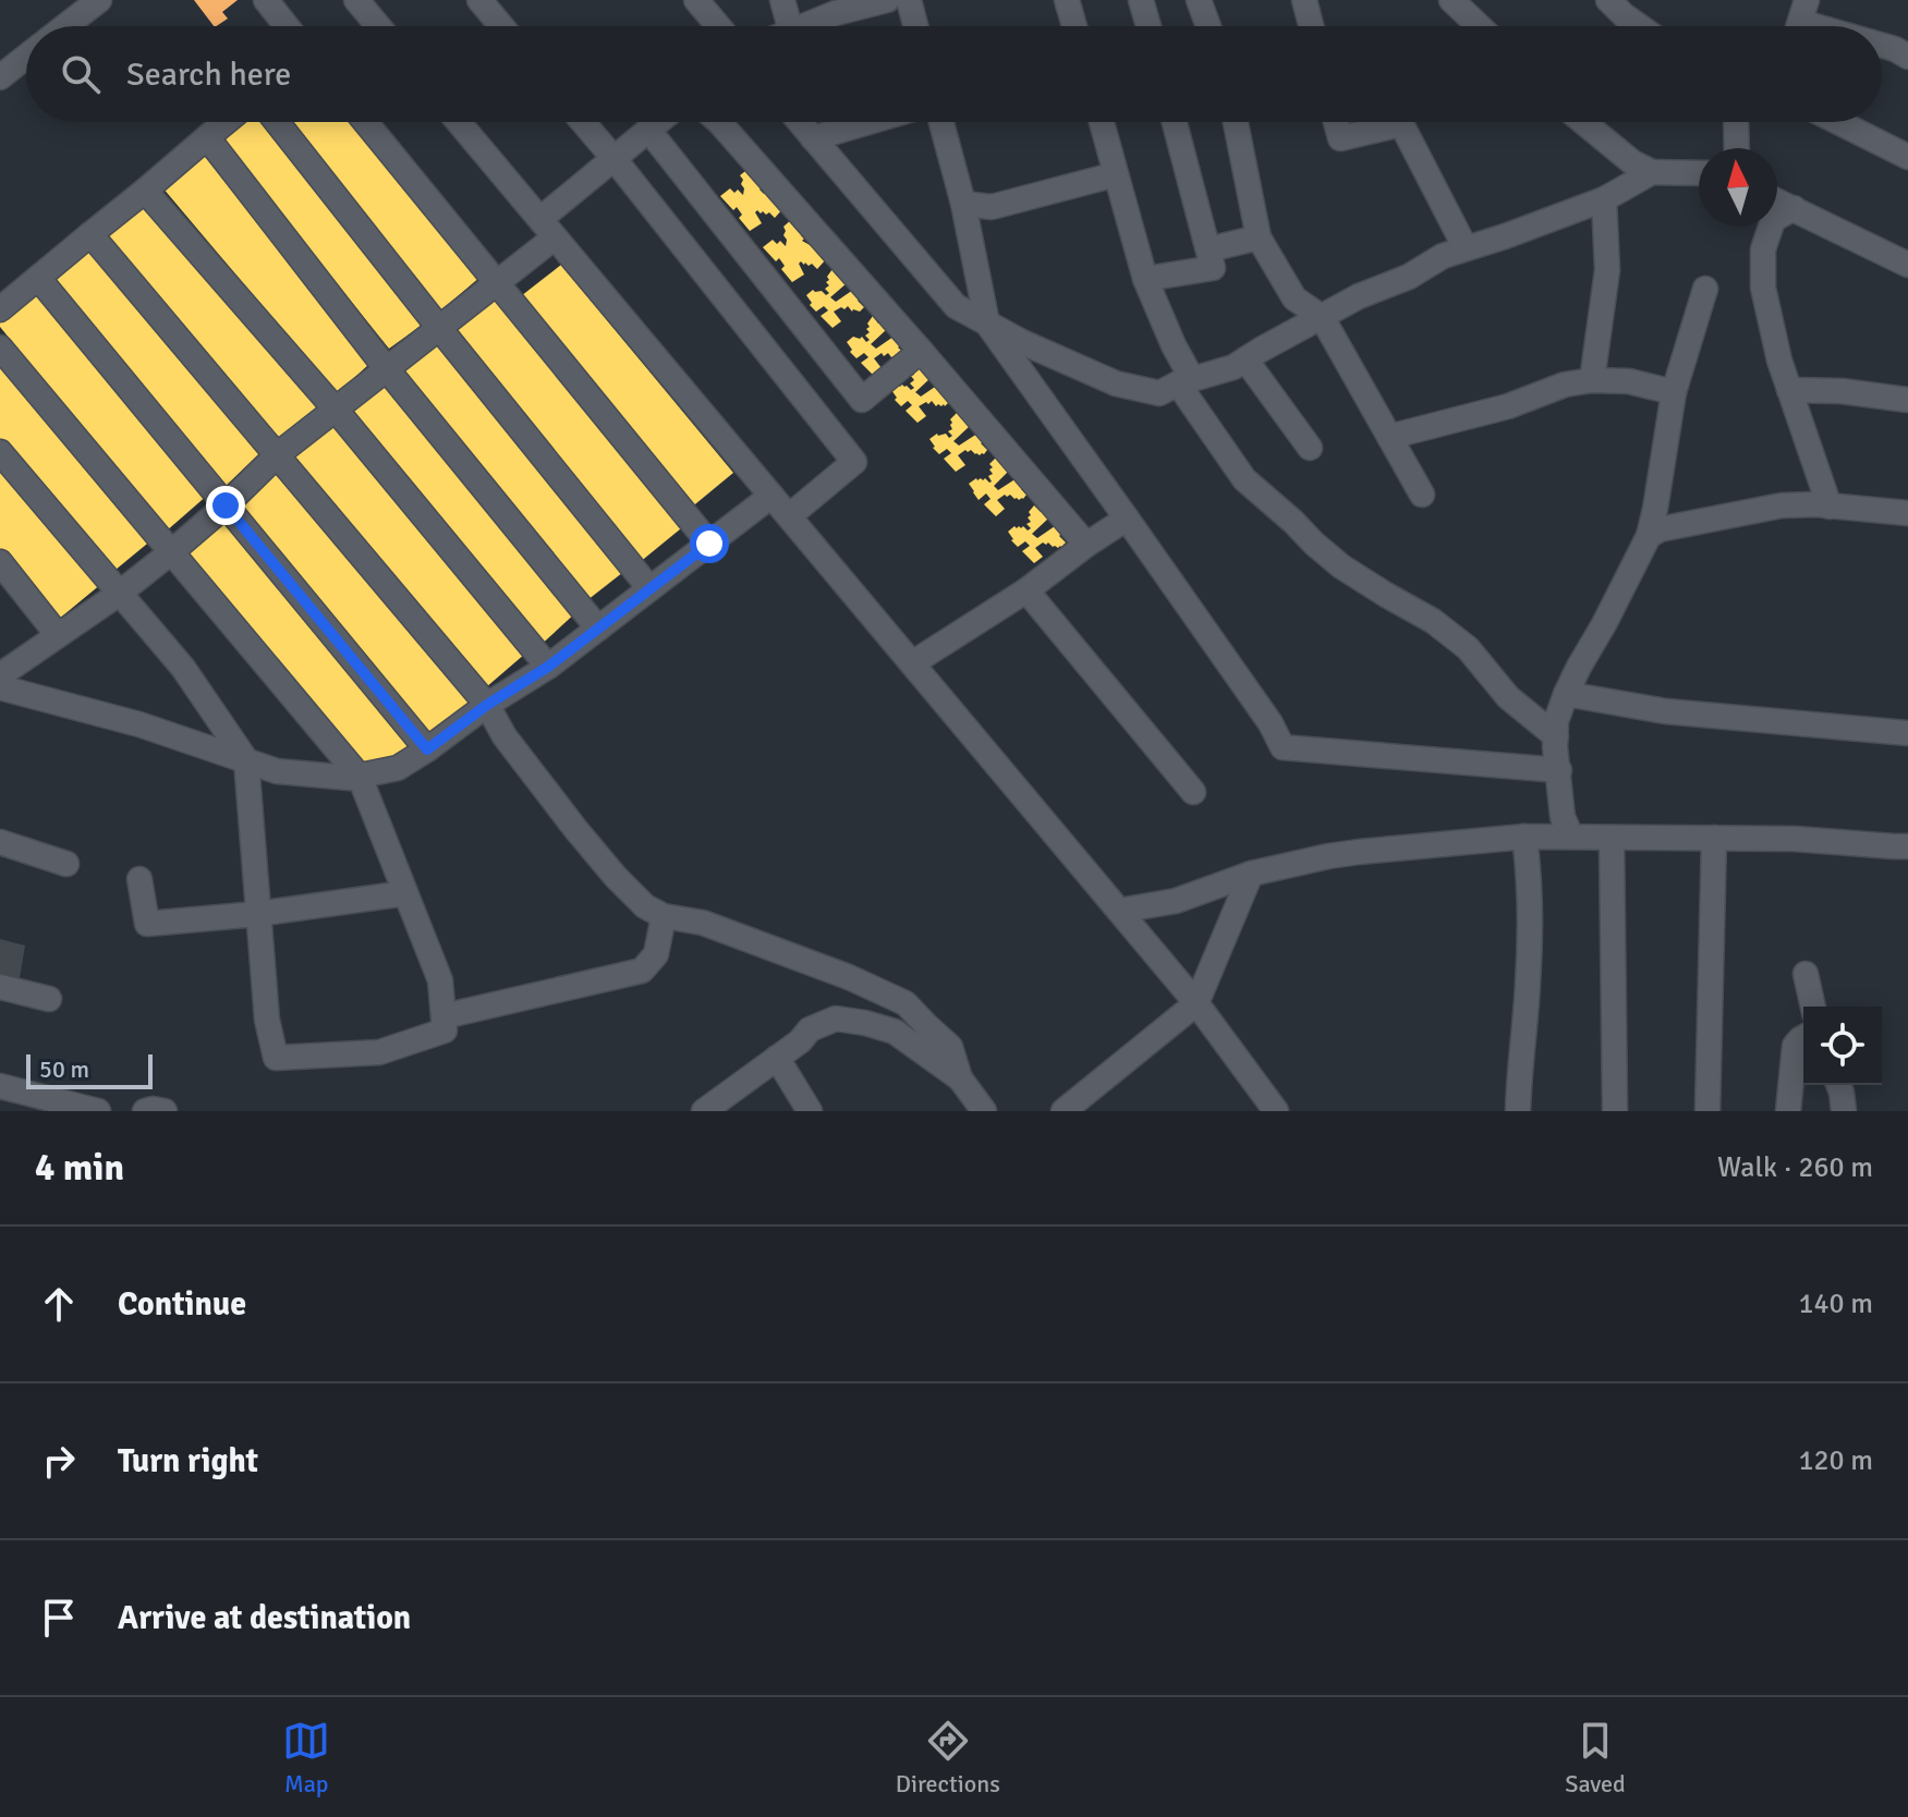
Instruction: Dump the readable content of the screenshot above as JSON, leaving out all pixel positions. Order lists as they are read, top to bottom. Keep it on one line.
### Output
{"scale_bar":"50 m","north":"top","page":{"search":"Search here","scale":"50 m","heading":["4 min","Walk · 260 m"],"list":[["Continue","140 m"],["Turn right","120 m"],"Arrive at destination"],"nav":["Map","Directions","Saved"]}}
